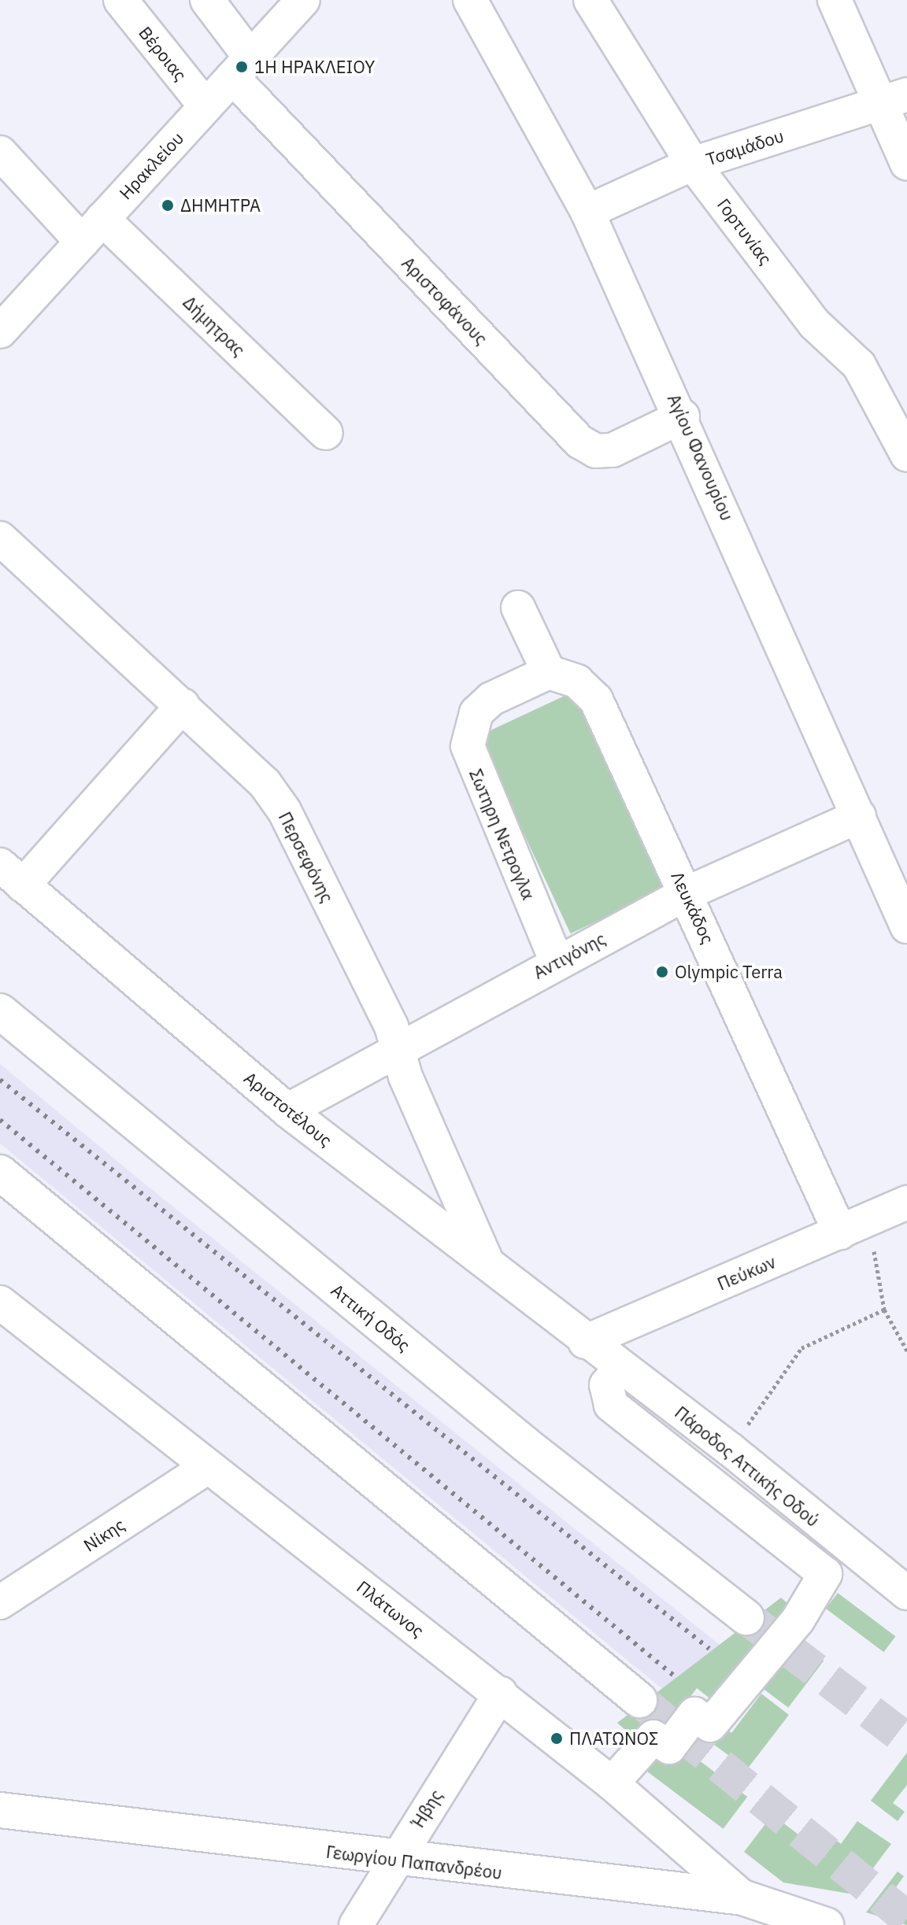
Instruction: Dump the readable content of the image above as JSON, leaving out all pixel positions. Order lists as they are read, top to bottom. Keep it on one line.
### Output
{"streets":{"main road":["Αττική Οδός","Πλάτωνος","Γεωργίου Παπανδρέου"],"street":["Βέροιας","Τσαμάδου","Ηρακλείου","Γορτυνίας","Αριστοφάνους","Δήμητρας","Αγίου Φανουρίου","Σωτηρη Νετρογλα","Περσεφόνης","Λευκάδος","Αντιγόνης","Αριστοτέλους","Πεύκων","Πάροδος Αττικής Οδού","Νίκης","Ήβης"]},"crossings":[["Βέροιας","Ηρακλείου"],["Τσαμάδου","Γορτυνίας"],["Τσαμάδου","Αγίου Φανουρίου"],["Ηρακλείου","Αριστοφάνους"],["Ηρακλείου","Δήμητρας"],["Αριστοφάνους","Αγίου Φανουρίου"],["Αγίου Φανουρίου","Αντιγόνης"],["Σωτηρη Νετρογλα","Λευκάδος"],["Σωτηρη Νετρογλα","Αντιγόνης"],["Περσεφόνης","Αντιγόνης"],["Περσεφόνης","Αριστοτέλους"],["Λευκάδος","Αντιγόνης"],["Λευκάδος","Πεύκων"],["Αντιγόνης","Αριστοτέλους"],["Αριστοτέλους","Πεύκων"],["Αριστοτέλους","Πάροδος Αττικής Οδού"],["Πεύκων","Πάροδος Αττικής Οδού"],["Νίκης","Πλάτωνος"],["Πλάτωνος","Ήβης"],["Πλάτωνος","Γεωργίου Παπανδρέου"],["Ήβης","Γεωργίου Παπανδρέου"]],"places":["1Η ΗΡΑΚΛΕΙΟΥ","ΔΗΜΗΤΡΑ","Olympic Terra","ΠΛΑΤΩΝΟΣ"]}
